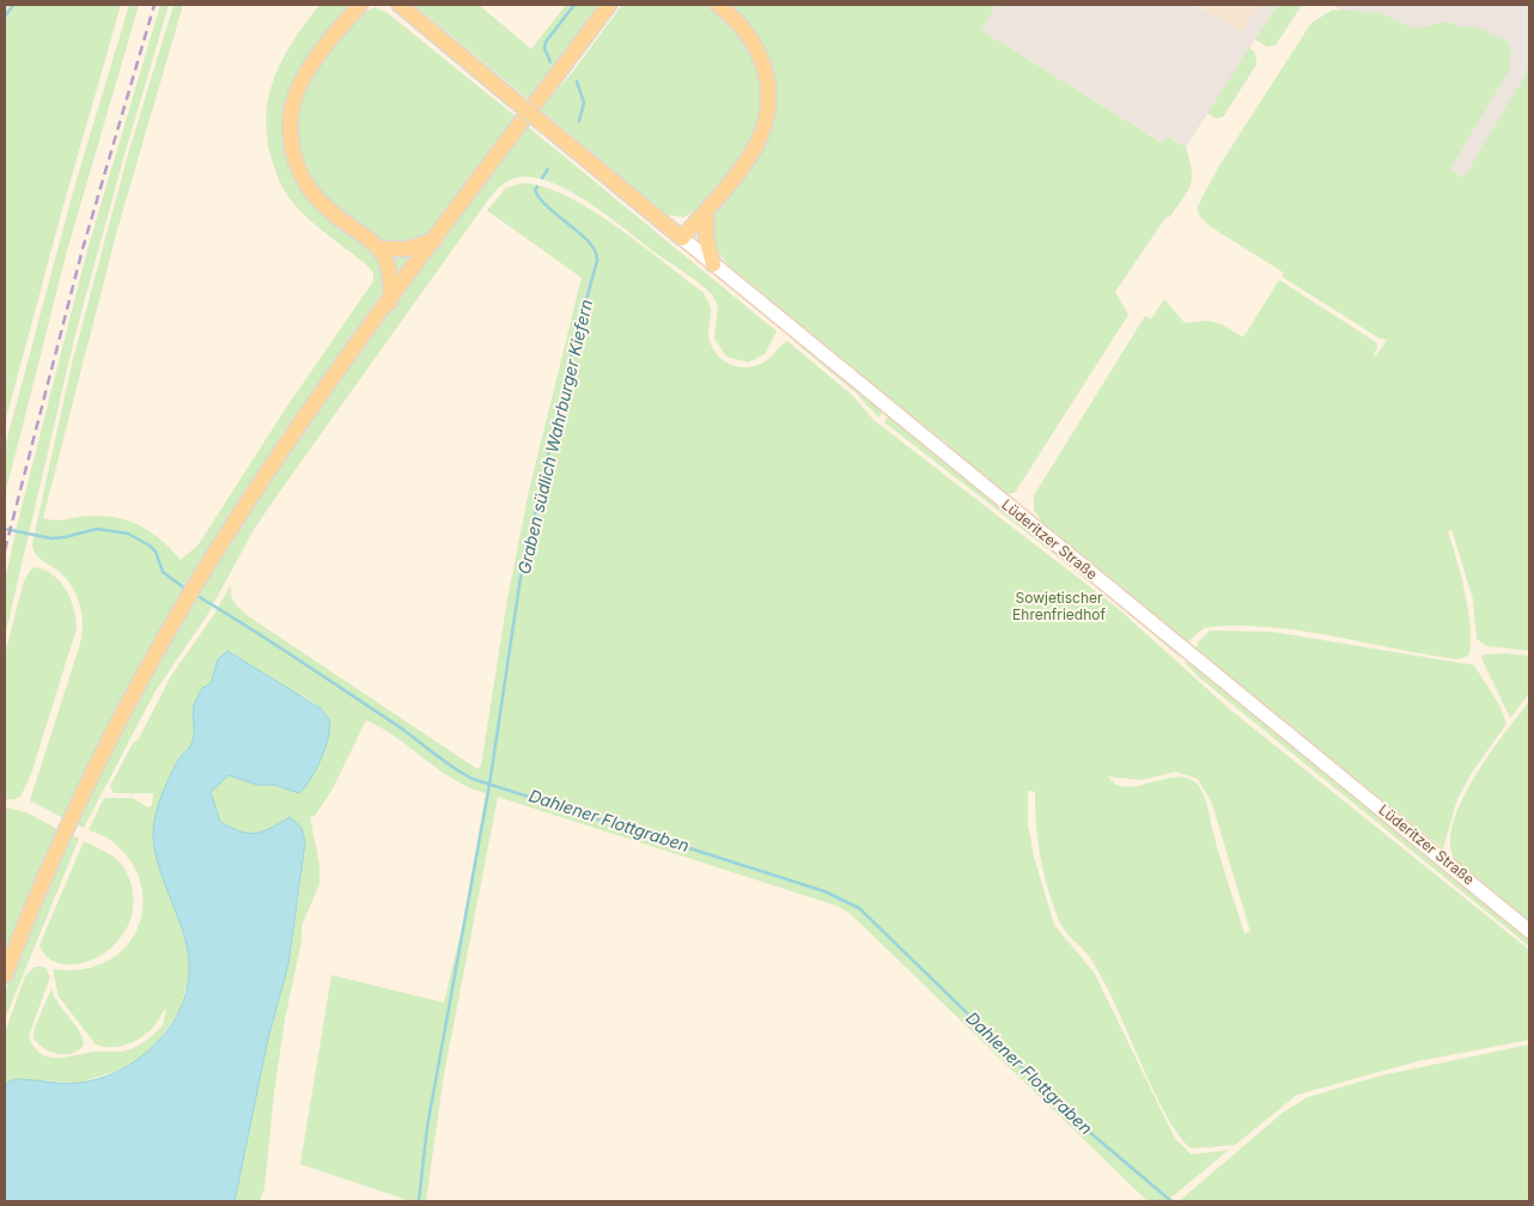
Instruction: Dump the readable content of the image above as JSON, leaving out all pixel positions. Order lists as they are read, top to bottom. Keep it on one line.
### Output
{"streets":{"main road":["Lüderitzer Straße"]},"water":["Graben südlich Wahrburger Kiefern","Dahlener Flottgraben"],"parks":["Sowjetischer Ehrenfriedhof"]}
